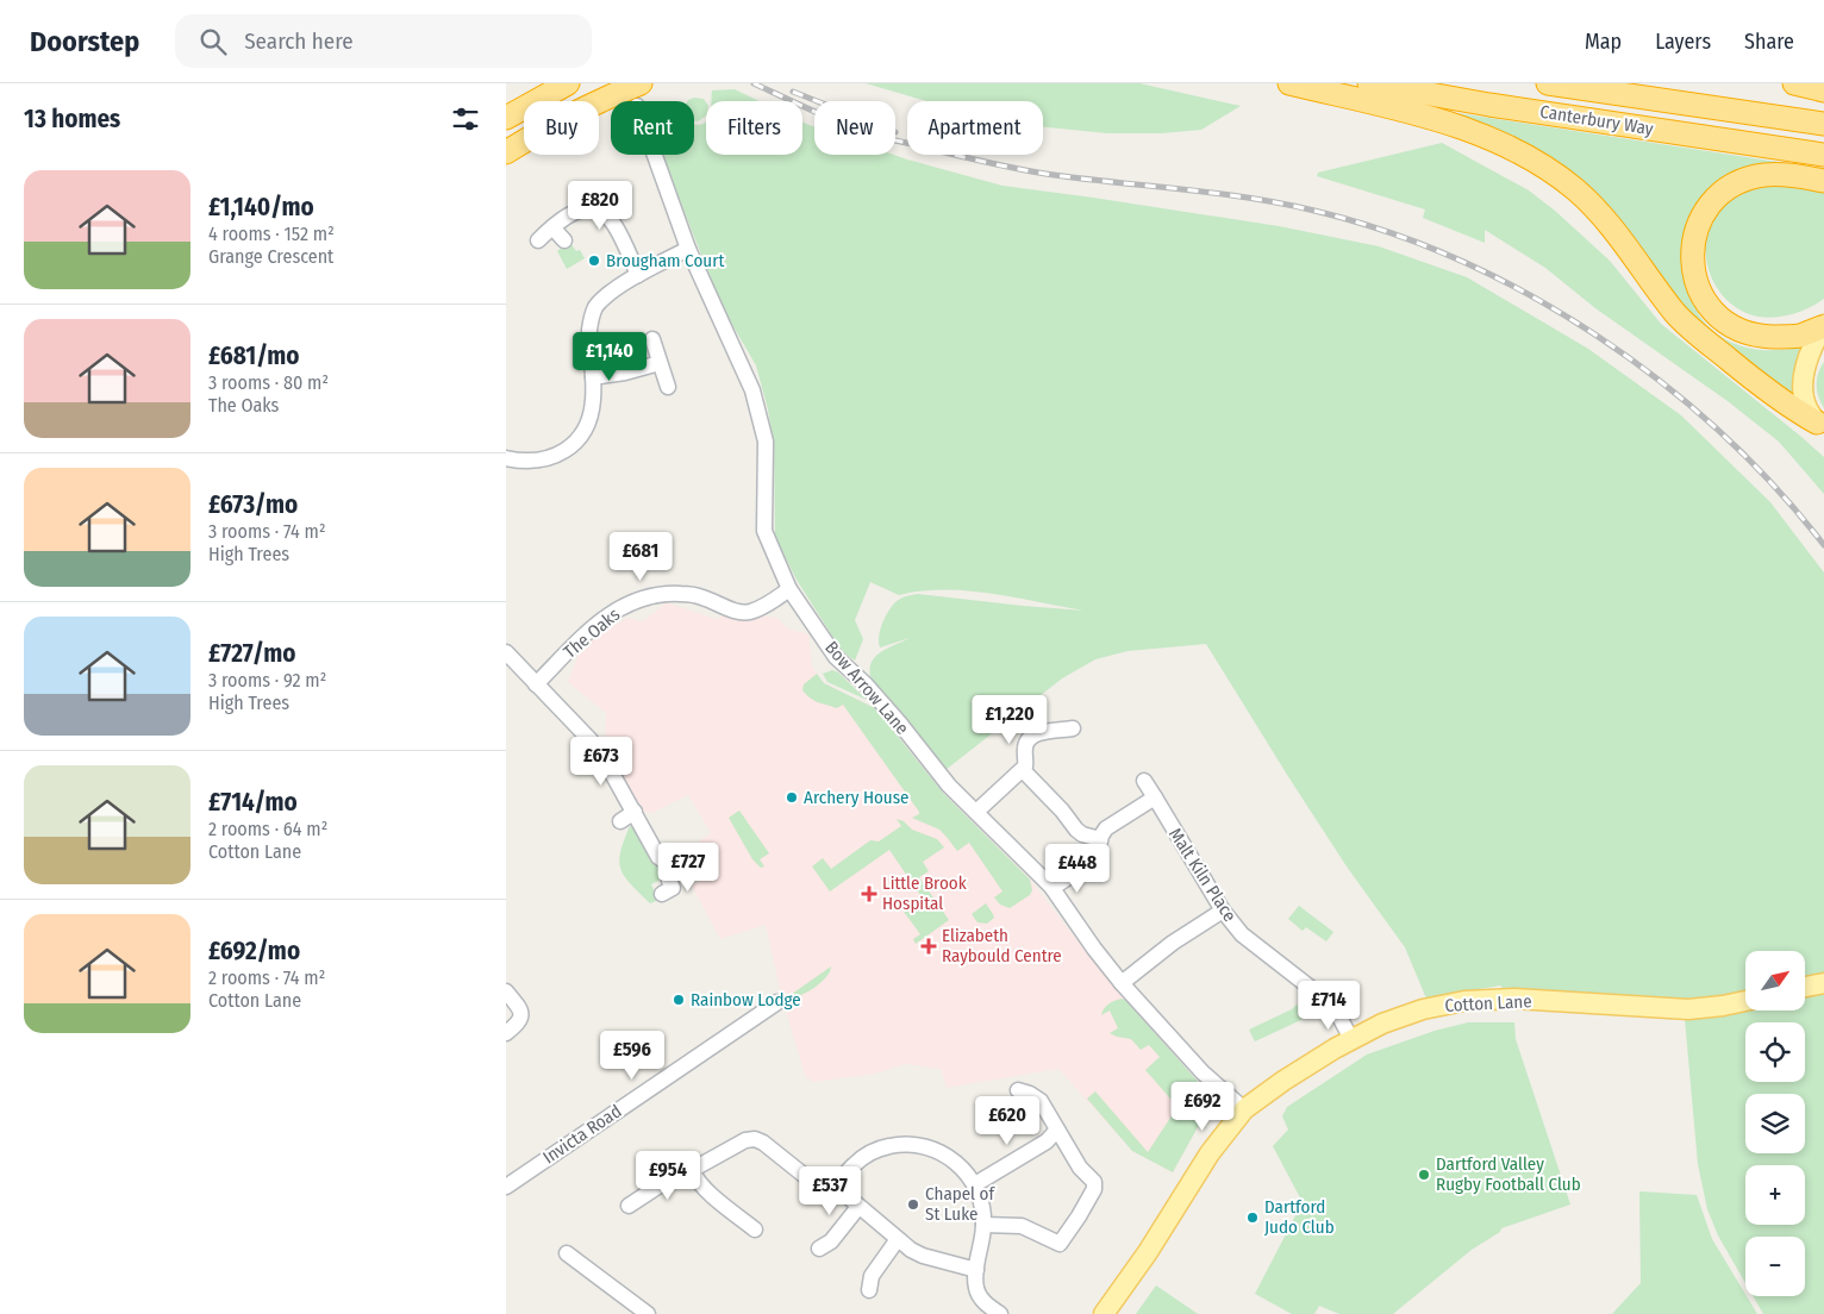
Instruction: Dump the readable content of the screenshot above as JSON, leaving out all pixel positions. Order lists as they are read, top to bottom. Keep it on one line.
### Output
{"streets":{"highway":["Canterbury Way"],"main road":["Cotton Lane"],"street":["The Oaks","Bow Arrow Lane","Malt Kiln Place","Invicta Road"]},"crossings":[["The Oaks","Bow Arrow Lane"],["Bow Arrow Lane","Cotton Lane"],["Malt Kiln Place","Cotton Lane"]],"places":{"other":["Brougham Court","Archery House","Rainbow Lodge","Dartford Valley Rugby Football Club","Chapel of St Luke","Dartford Judo Club"],"health":["Little Brook Hospital","Elizabeth Raybould Centre"]},"north":"top right","page":{"header":"Doorstep","search":"Search here","nav":["Map","Layers","Share"],"heading":"13 homes","chip":["Buy","Rent","Filters","New","Apartment"],"list":[{"name":"£1,140/mo","note":"4 rooms · 152 m² · Grange Crescent"},{"name":"£681/mo","note":"3 rooms · 80 m² · The Oaks"},{"name":"£673/mo","note":"3 rooms · 74 m² · High Trees"},{"name":"£727/mo","note":"3 rooms · 92 m² · High Trees"},{"name":"£714/mo","note":"2 rooms · 64 m² · Cotton Lane"},{"name":"£692/mo","note":"2 rooms · 74 m² · Cotton Lane"}],"price":["£820","£1,140","£681","£1,220","£673","£727","£448","£714","£596","£692","£620","£954","£537"],"map_buttons":["+","−"]}}
